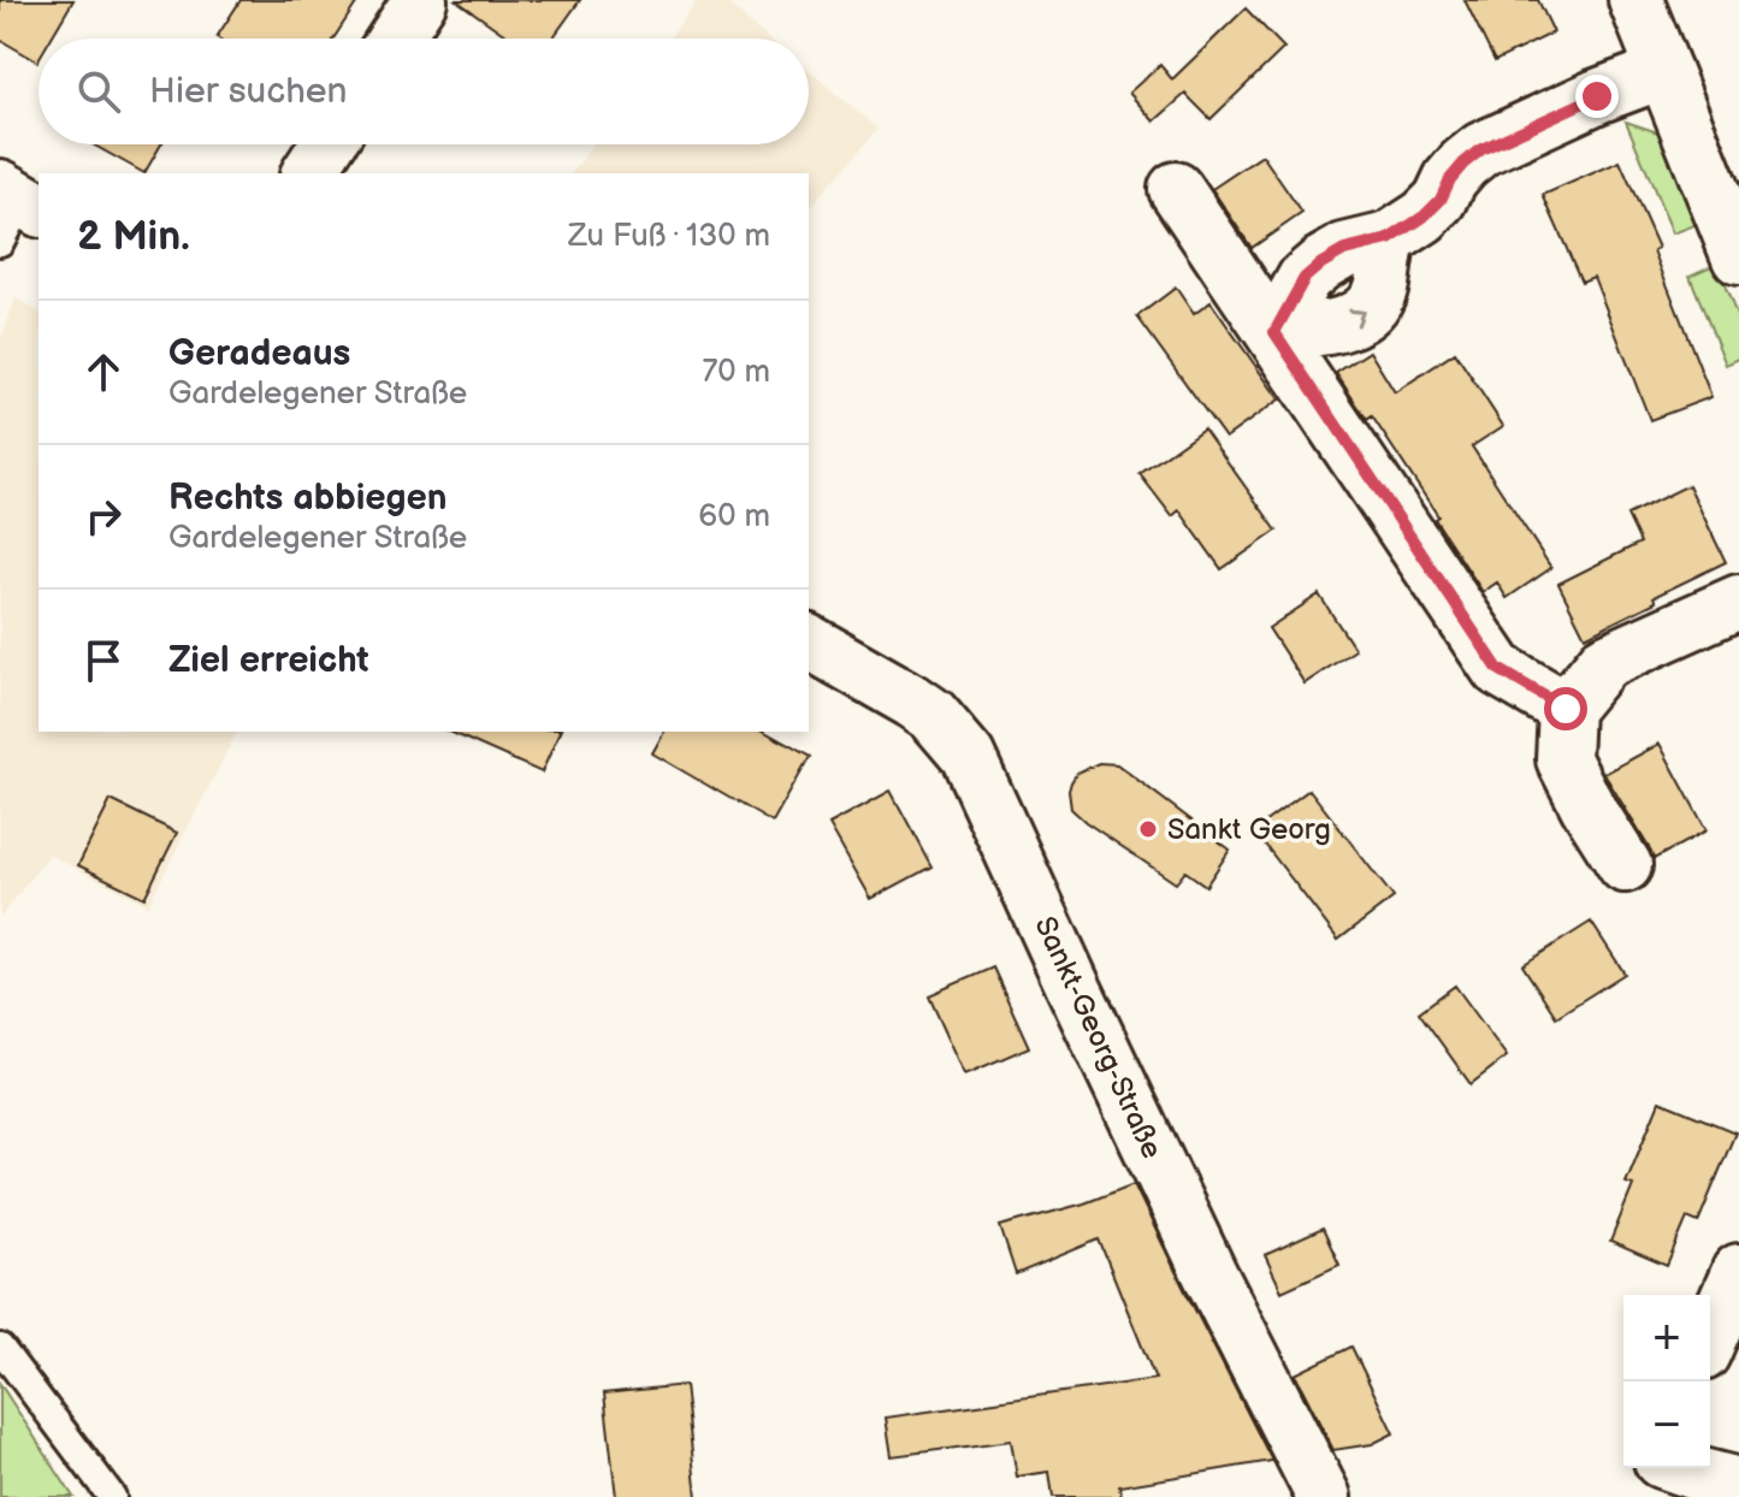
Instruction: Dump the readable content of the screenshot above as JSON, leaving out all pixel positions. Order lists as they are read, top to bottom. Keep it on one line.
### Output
{"streets":{"street":["Sankt-Georg-Straße"]},"places":["Sankt Georg"],"page":{"search":"Hier suchen","heading":["2 Min.","Zu Fuß · 130 m"],"list":[["Geradeaus","Gardelegener Straße","70 m"],["Rechts abbiegen","Gardelegener Straße","60 m"],"Ziel erreicht"],"map_buttons":["+","−"]}}
